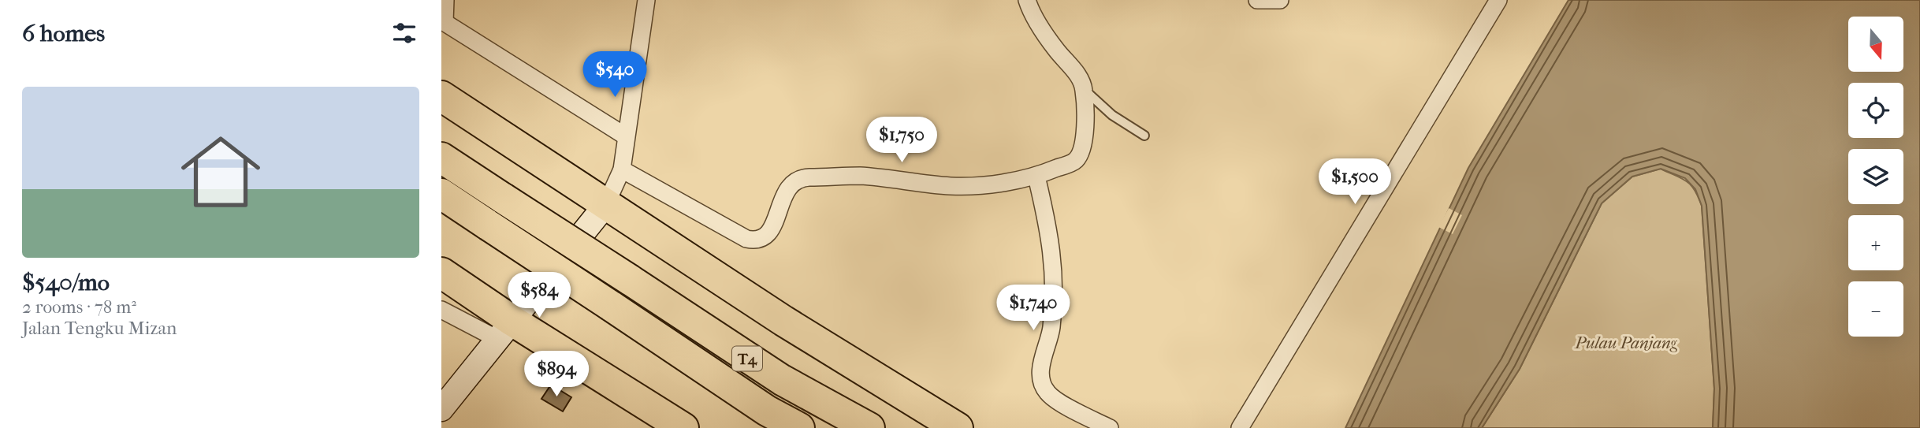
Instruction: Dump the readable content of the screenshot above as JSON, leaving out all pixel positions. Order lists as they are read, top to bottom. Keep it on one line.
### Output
{"streets":{"highway":["T4"]},"parks":["Pulau Panjang"],"north":"bottom","page":{"heading":"6 homes","map_buttons":["+","−"],"price":["$540","$1,750","$1,500","$584","$1,740","$894"],"list":[{"name":"$540/mo","note":"2 rooms · 78 m² · Jalan Tengku Mizan"}]}}
